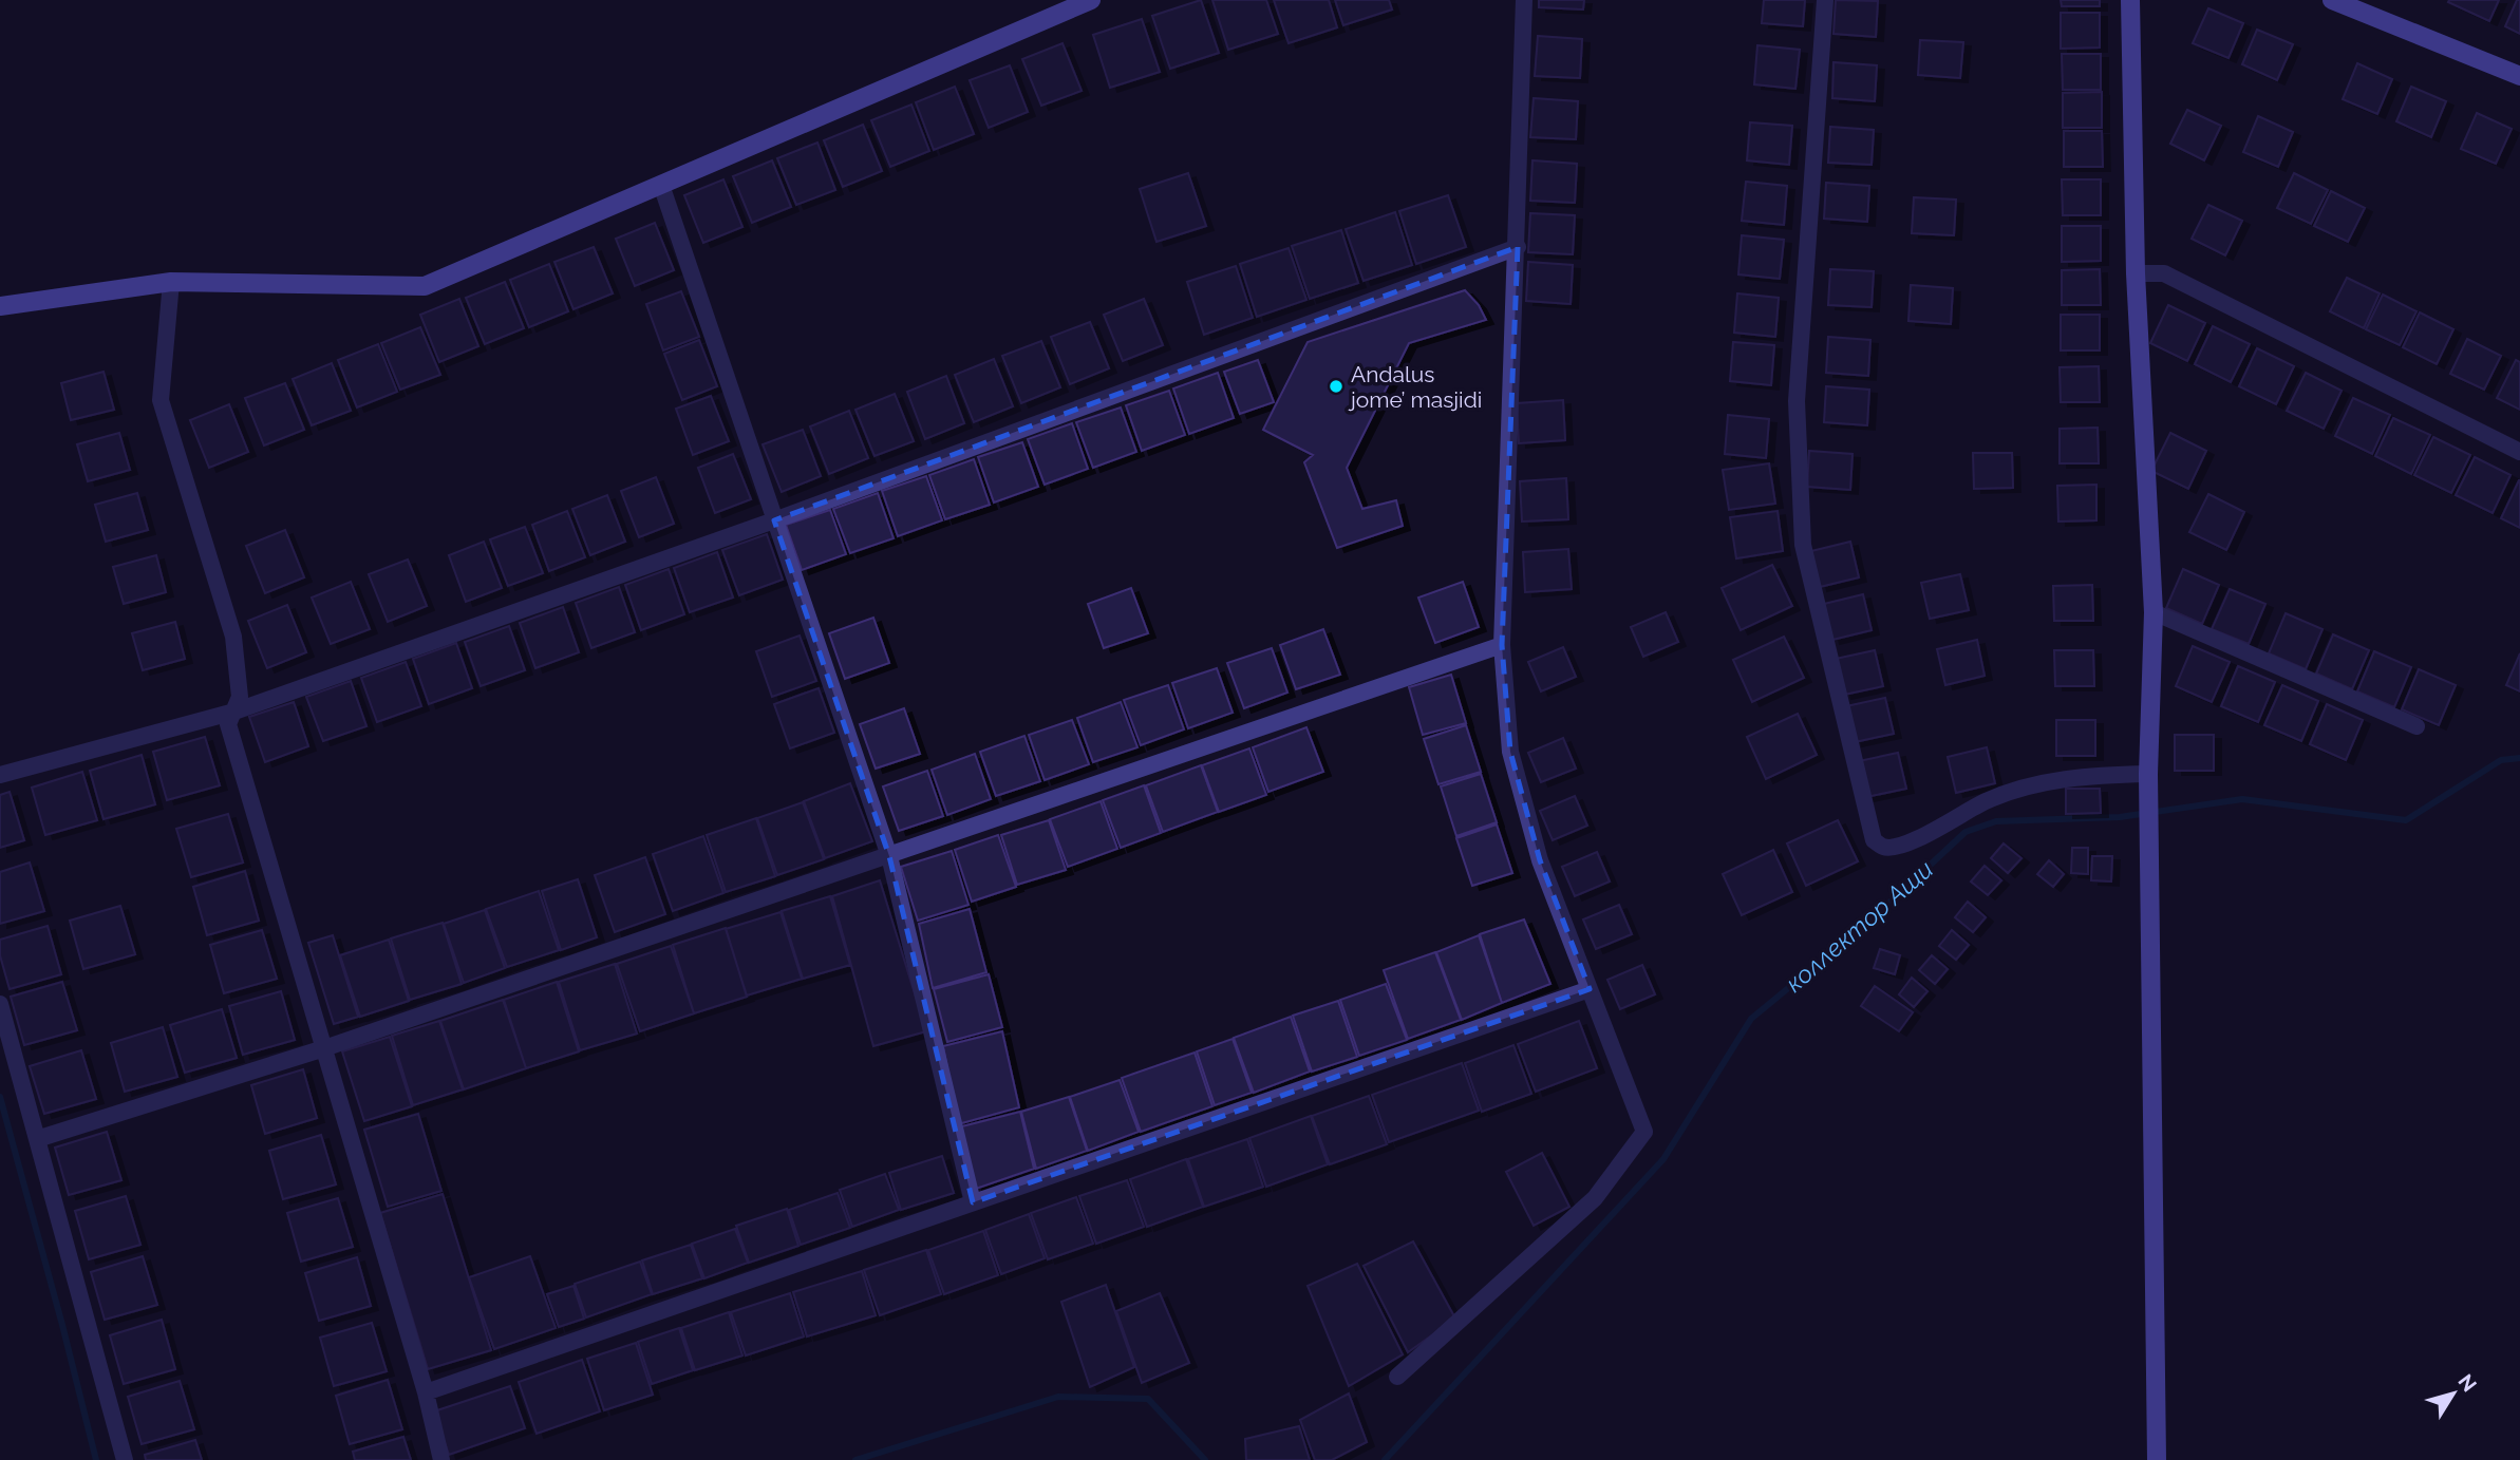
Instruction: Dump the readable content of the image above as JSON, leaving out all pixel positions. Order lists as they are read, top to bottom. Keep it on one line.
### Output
{"water":["коллектор Ащи"],"places":["Andalus jome’ masjidi"],"north":"top right"}
